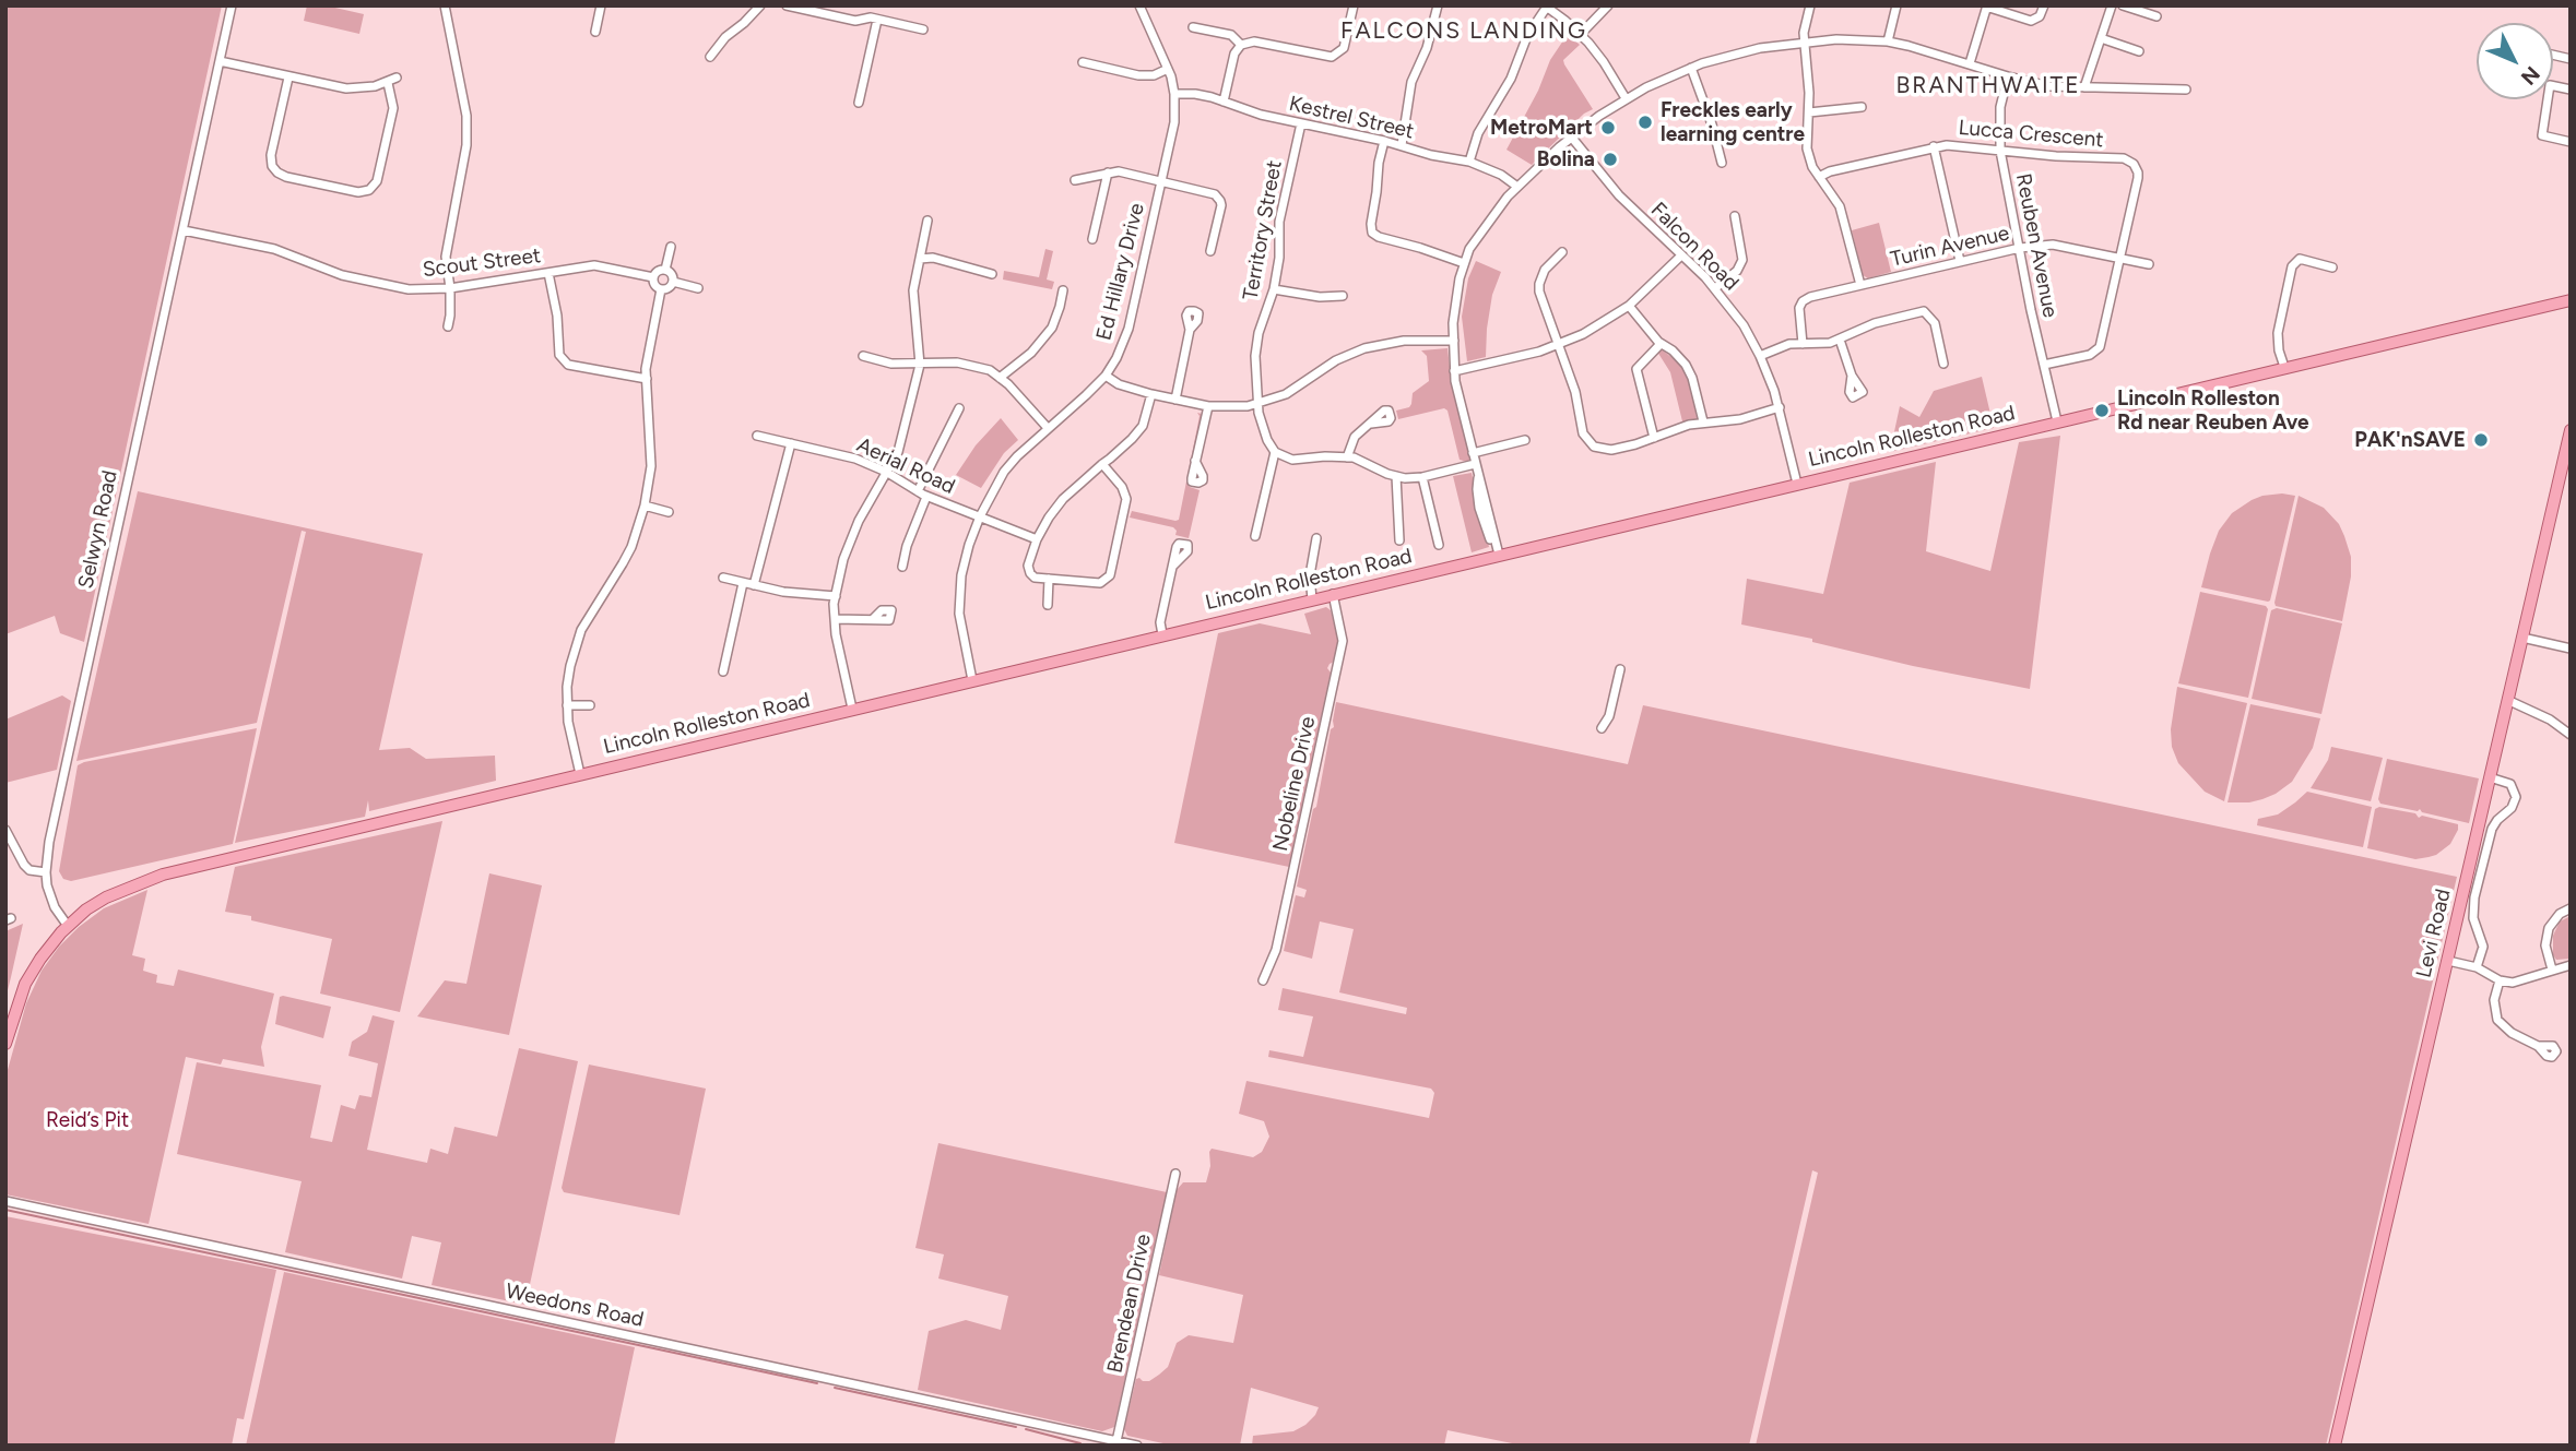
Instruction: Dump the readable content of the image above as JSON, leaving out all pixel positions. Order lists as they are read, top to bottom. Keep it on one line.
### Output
{"streets":{"main road":["Lincoln Rolleston Road","Levi Road"],"street":["Kestrel Street","Lucca Crescent","Territory Street","Reuben Avenue","Falcon Road","Turin Avenue","Scout Street","Ed Hillary Drive","Aerial Road","Selwyn Road","Nobeline Drive","Brendean Drive","Weedons Road"]},"crossings":[["Kestrel Street","Territory Street"],["Kestrel Street","Ed Hillary Drive"],["Lucca Crescent","Reuben Avenue"],["Lucca Crescent","Turin Avenue"],["Reuben Avenue","Turin Avenue"],["Reuben Avenue","Lincoln Rolleston Road"],["Falcon Road","Lincoln Rolleston Road"],["Scout Street","Selwyn Road"],["Ed Hillary Drive","Lincoln Rolleston Road"],["Ed Hillary Drive","Aerial Road"],["Lincoln Rolleston Road","Selwyn Road"],["Lincoln Rolleston Road","Nobeline Drive"],["Brendean Drive","Weedons Road"]],"districts":["FALCONS LANDING","BRANTHWAITE"],"parks":["Reid’s Pit"],"places":["Freckles early learning centre","MetroMart","Bolina","Lincoln Rolleston Rd near Reuben Ave","PAK'nSAVE"],"north":"bottom right"}
